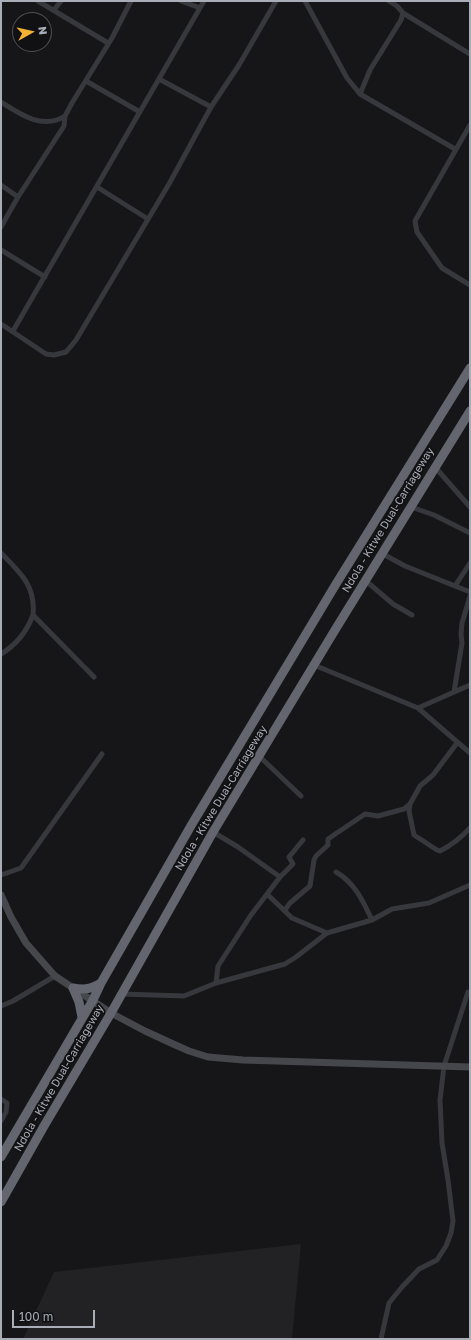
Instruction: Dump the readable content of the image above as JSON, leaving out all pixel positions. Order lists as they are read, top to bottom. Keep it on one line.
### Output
{"streets":{"highway":["Ndola - Kitwe Dual-Carriageway"]},"scale_bar":"100 m","north":"right"}
